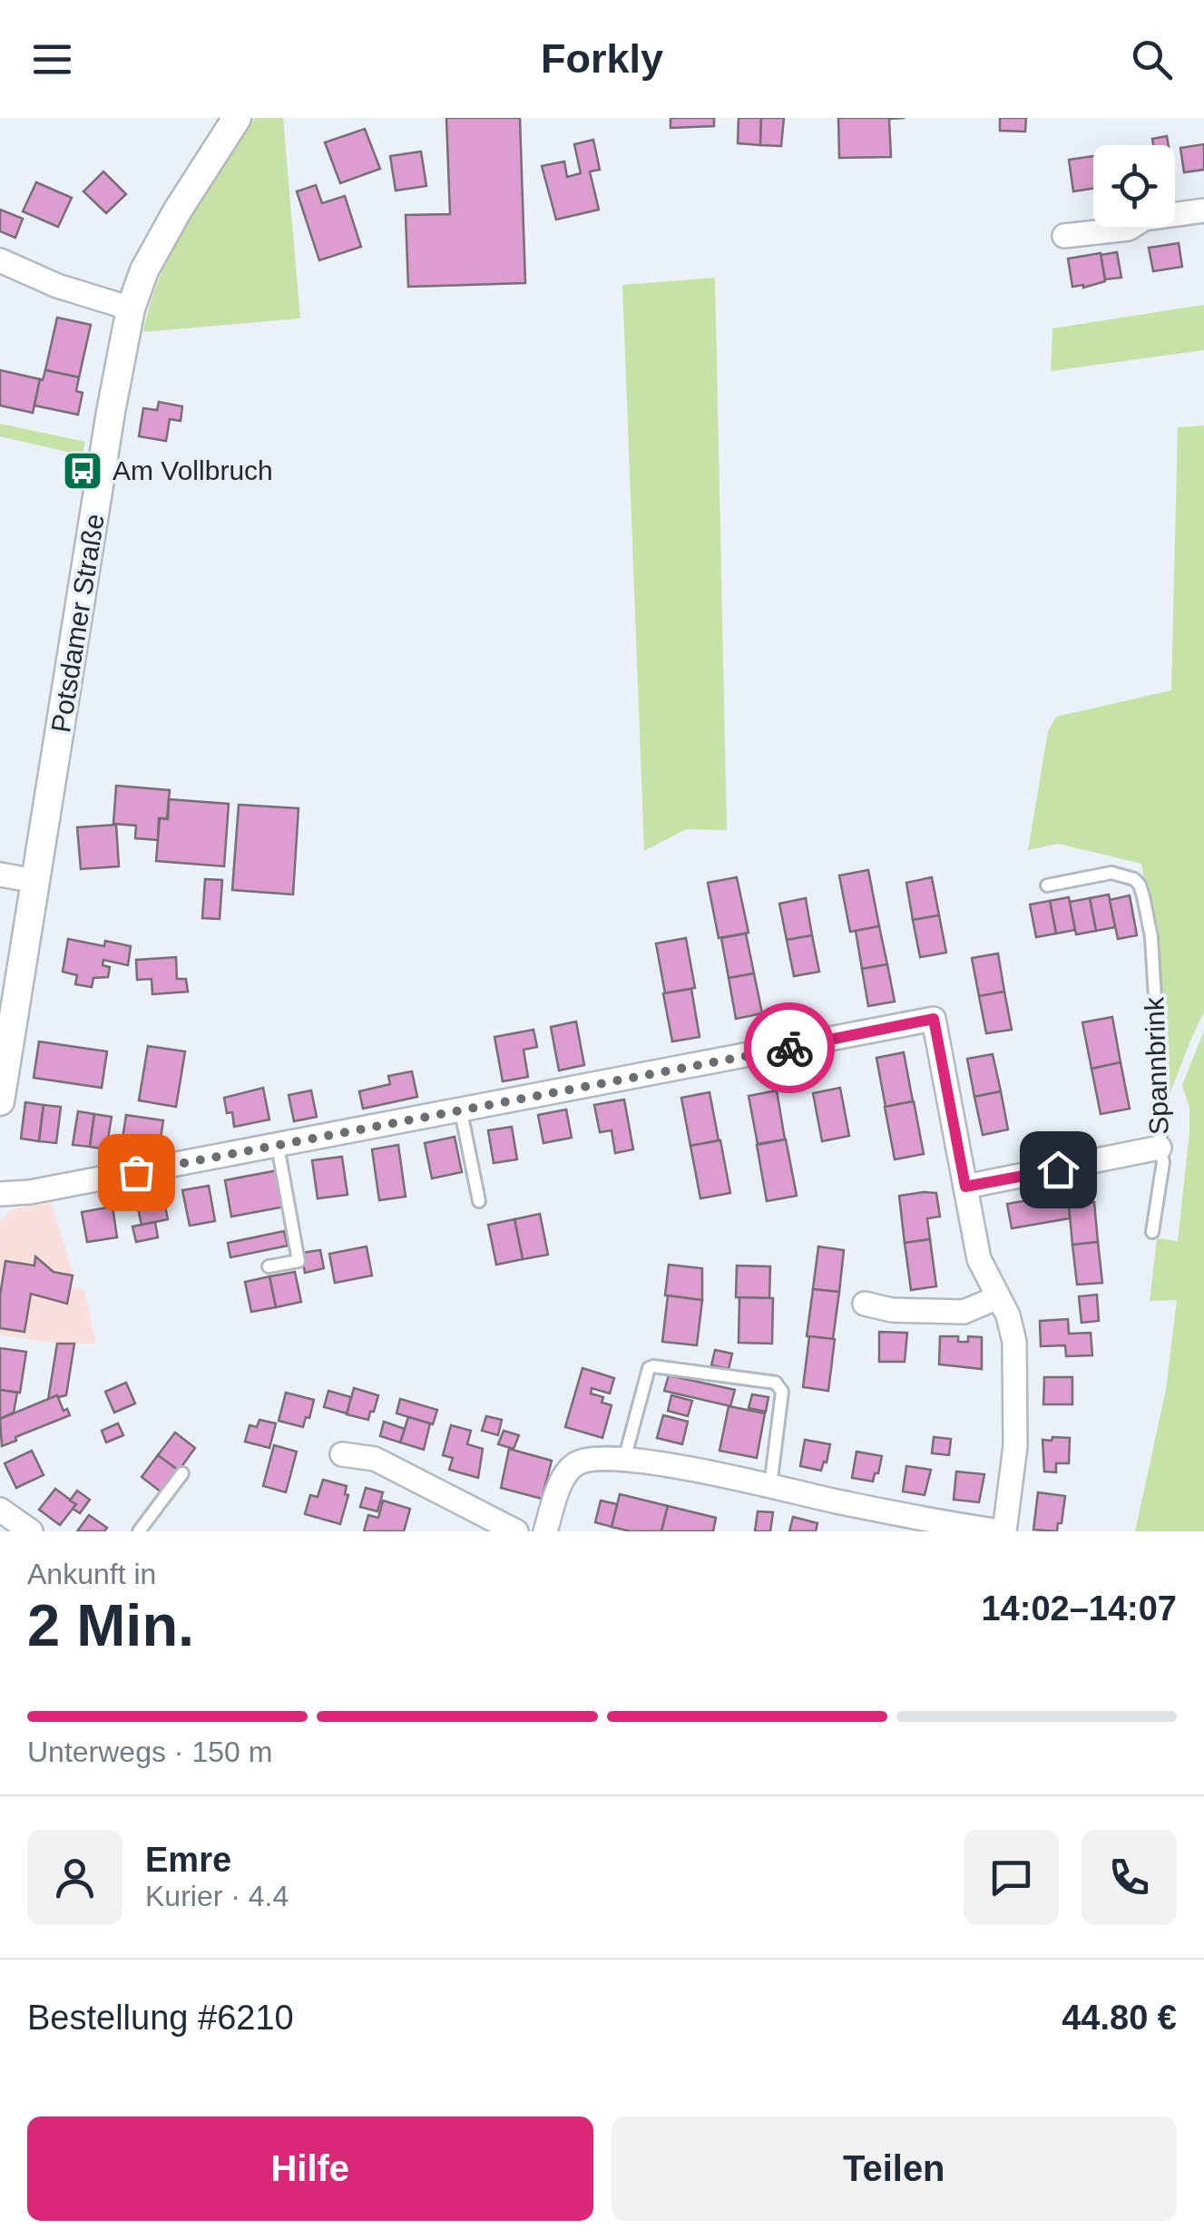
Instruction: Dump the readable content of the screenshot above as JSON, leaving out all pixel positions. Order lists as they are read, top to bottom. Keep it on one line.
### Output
{"streets":{"street":["Potsdamer Straße","Spannbrink"]},"places":{"bus stop":["Am Vollbruch"]},"page":{"header":"Forkly","heading":["2 Min.","Ankunft in","14:02–14:07"],"panel":["Emre","Kurier · 4.4","Bestellung #6210","44.80 €"],"bar":"Unterwegs · 150 m","buttons":["Hilfe","Teilen"]}}
